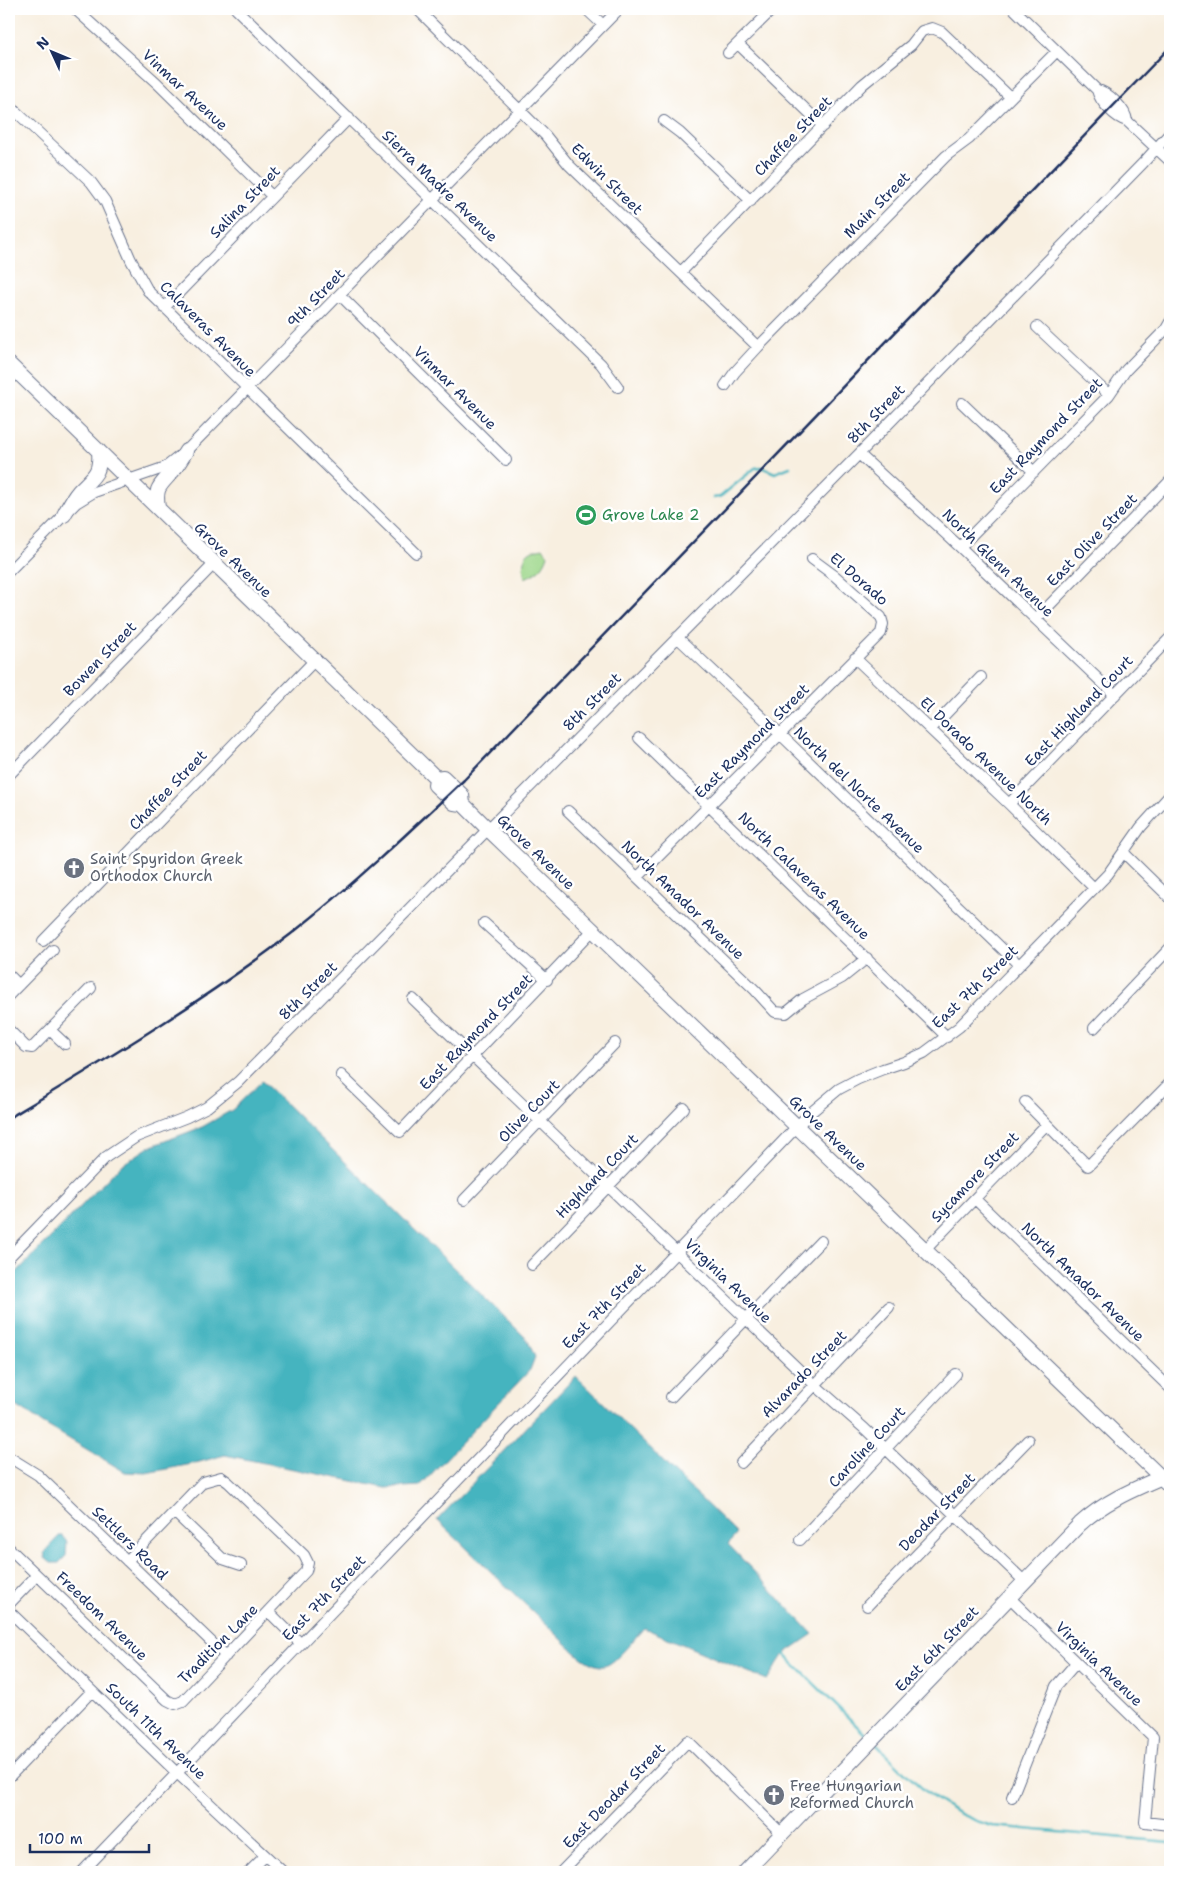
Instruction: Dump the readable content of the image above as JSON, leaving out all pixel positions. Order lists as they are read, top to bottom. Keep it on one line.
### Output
{"streets":{"main road":["Grove Avenue","East 6th Street"],"street":["Vinmar Avenue","Chaffee Street","Edwin Street","Sierra Madre Avenue","Salina Street","Main Street","9th Street","Calaveras Avenue","8th Street","East Raymond Street","East Olive Street","North Glenn Avenue","El Dorado","Bowen Street","East Highland Court","El Dorado Avenue North","North del Norte Avenue","North Calaveras Avenue","North Amador Avenue","East 7th Street","Olive Court","Highland Court","Sycamore Street","Virginia Avenue","Alvarado Street","Caroline Court","Deodar Street","Settlers Road","Freedom Avenue","Tradition Lane","South 11th Avenue","East Deodar Street"]},"crossings":[["Vinmar Avenue","Salina Street"],["Vinmar Avenue","9th Street"],["Chaffee Street","Edwin Street"],["Chaffee Street","Main Street"],["Chaffee Street","Grove Avenue"],["Edwin Street","Main Street"],["Edwin Street","9th Street"],["Sierra Madre Avenue","Salina Street"],["Sierra Madre Avenue","9th Street"],["Salina Street","Calaveras Avenue"],["9th Street","Calaveras Avenue"],["9th Street","Grove Avenue"],["8th Street","Grove Avenue"],["8th Street","North Glenn Avenue"],["8th Street","North del Norte Avenue"],["East Raymond Street","Grove Avenue"],["East Raymond Street","North Glenn Avenue"],["East Raymond Street","El Dorado"],["East Raymond Street","El Dorado Avenue North"],["East Raymond Street","North del Norte Avenue"],["East Raymond Street","North Calaveras Avenue"],["East Raymond Street","North Amador Avenue"],["East Raymond Street","Virginia Avenue"],["East Olive Street","North Glenn Avenue"],["Grove Avenue","Bowen Street"],["Grove Avenue","East 7th Street"],["Grove Avenue","Sycamore Street"],["Grove Avenue","East 6th Street"],["North Glenn Avenue","East Highland Court"],["East Highland Court","El Dorado Avenue North"],["El Dorado Avenue North","East 7th Street"],["North del Norte Avenue","East 7th Street"],["North Calaveras Avenue","North Amador Avenue"],["North Calaveras Avenue","East 7th Street"],["North Amador Avenue","Sycamore Street"],["East 7th Street","Virginia Avenue"],["East 7th Street","Tradition Lane"],["East 7th Street","South 11th Avenue"],["Olive Court","Virginia Avenue"],["Highland Court","Virginia Avenue"],["Virginia Avenue","Alvarado Street"],["Virginia Avenue","Caroline Court"],["Virginia Avenue","Deodar Street"],["Virginia Avenue","East 6th Street"],["Settlers Road","Tradition Lane"],["Freedom Avenue","Tradition Lane"],["East 6th Street","East Deodar Street"]],"places":{"sports":["Grove Lake 2"],"church":["Saint Spyridon Greek Orthodox Church","Free Hungarian Reformed Church"]},"scale_bar":"100 m","north":"top left"}
